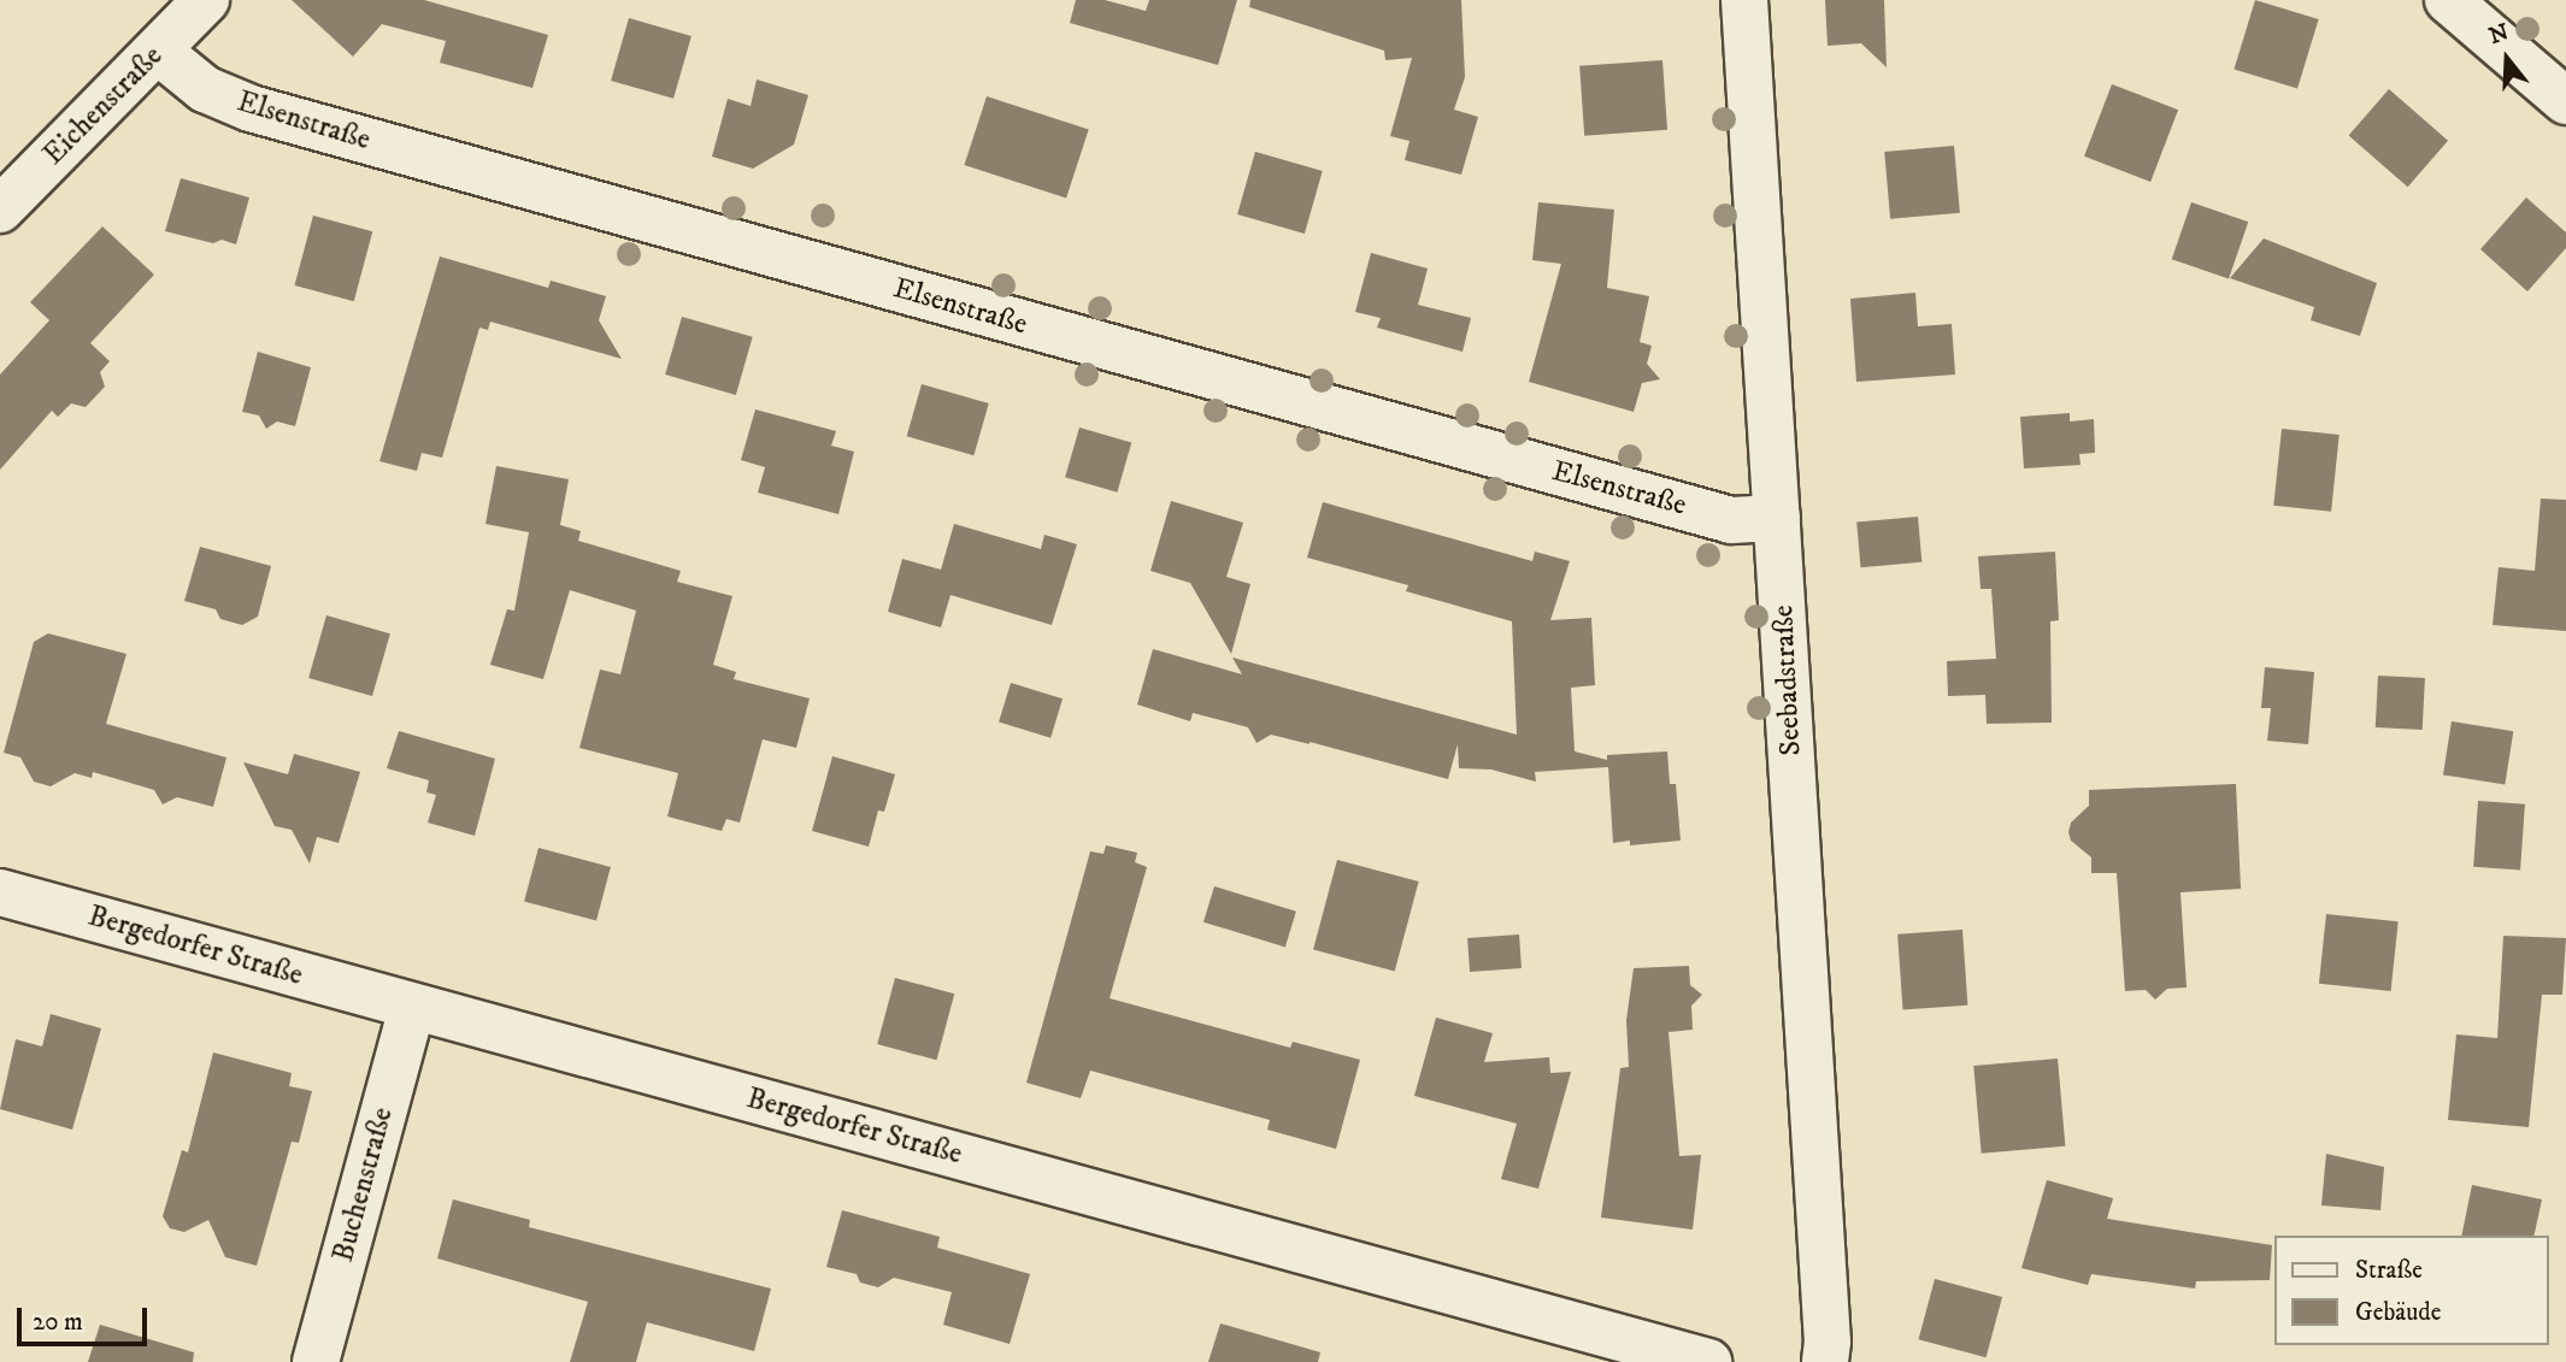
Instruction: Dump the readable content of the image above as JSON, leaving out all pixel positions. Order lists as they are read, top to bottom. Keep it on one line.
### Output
{"streets":{"street":["Eichenstraße","Elsenstraße","Seebadstraße","Bergedorfer Straße","Buchenstraße"]},"crossings":[["Eichenstraße","Elsenstraße"],["Elsenstraße","Seebadstraße"],["Bergedorfer Straße","Buchenstraße"]],"legend":["Straße","Gebäude"],"scale_bar":"20 m","north":"top"}
